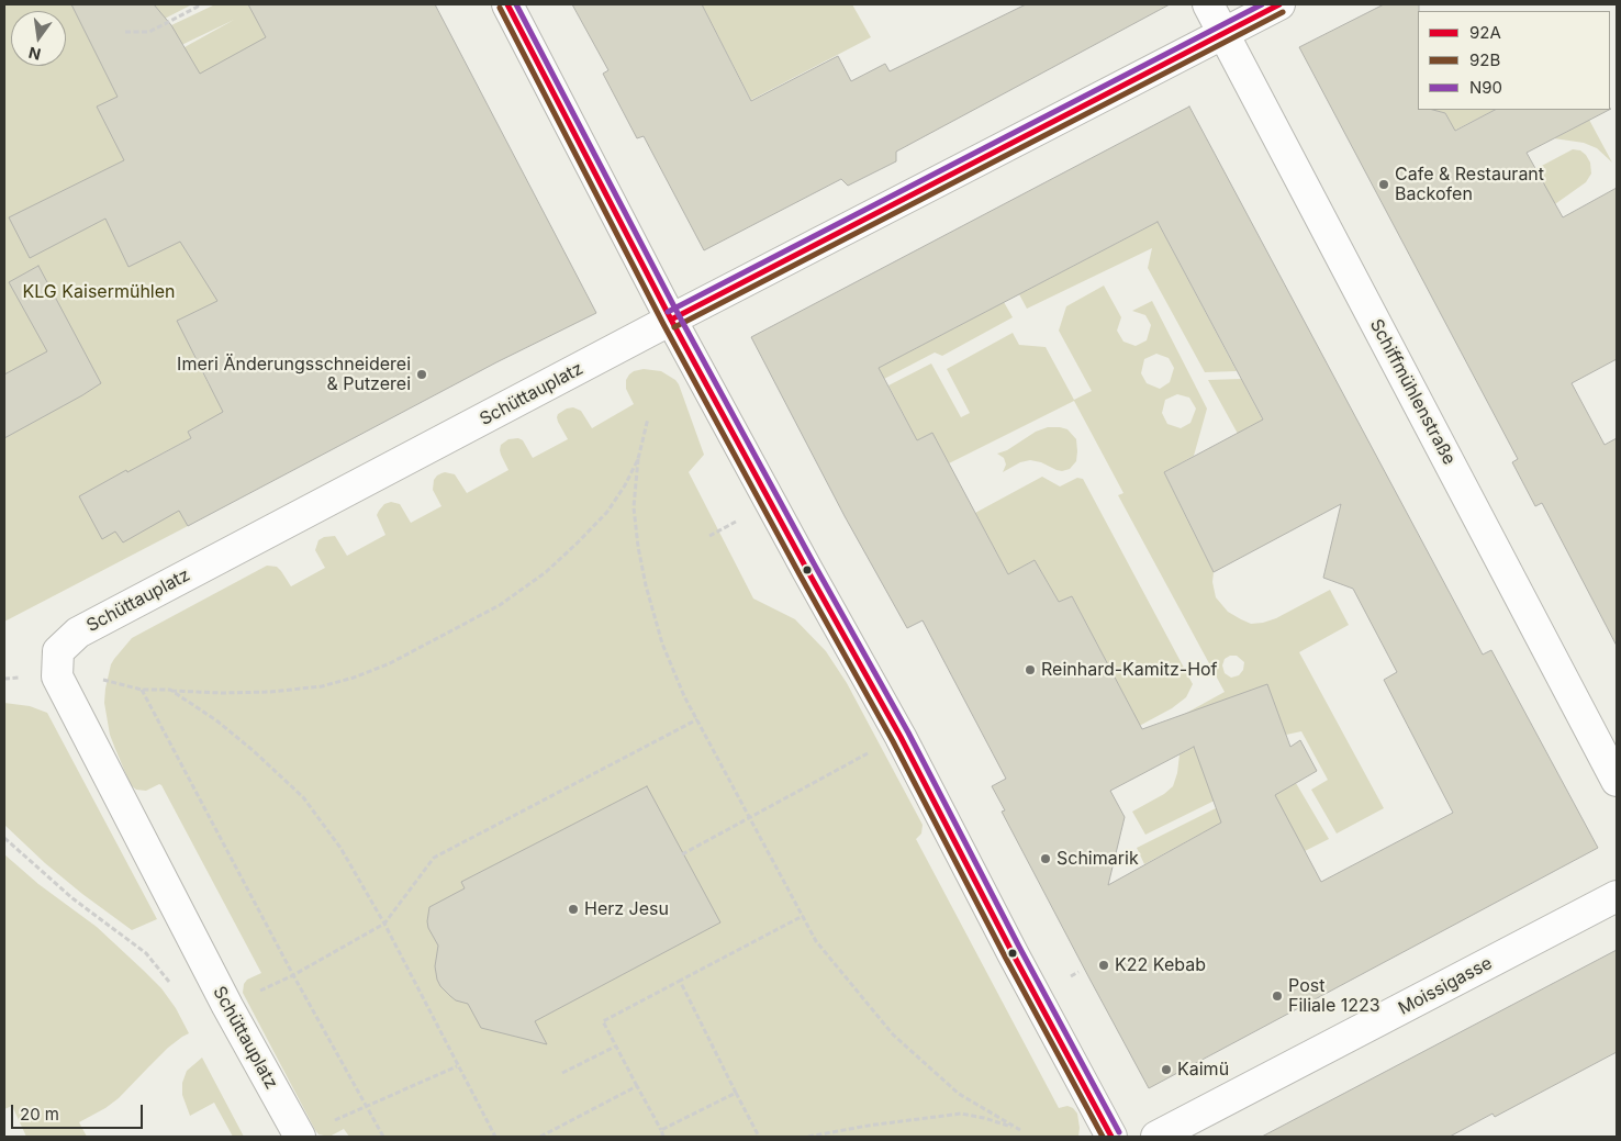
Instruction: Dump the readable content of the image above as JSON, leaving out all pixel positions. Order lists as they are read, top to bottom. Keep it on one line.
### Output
{"streets":{"street":["Schiffmühlenstraße","Schüttauplatz","Moissigasse"]},"crossings":[["Schiffmühlenstraße","Schüttauplatz"]],"parks":["KLG Kaisermühlen"],"places":["Cafe & Restaurant Backofen","Imeri Änderungsschneiderei & Putzerei","Reinhard-Kamitz-Hof","Schimarik","Herz Jesu","K22 Kebab","Post Filiale 1223","Kaimü"],"lines":["transit line 92A","transit line N90","transit line 92B"],"legend":["92A","92B","N90"],"scale_bar":"20 m","north":"bottom"}
